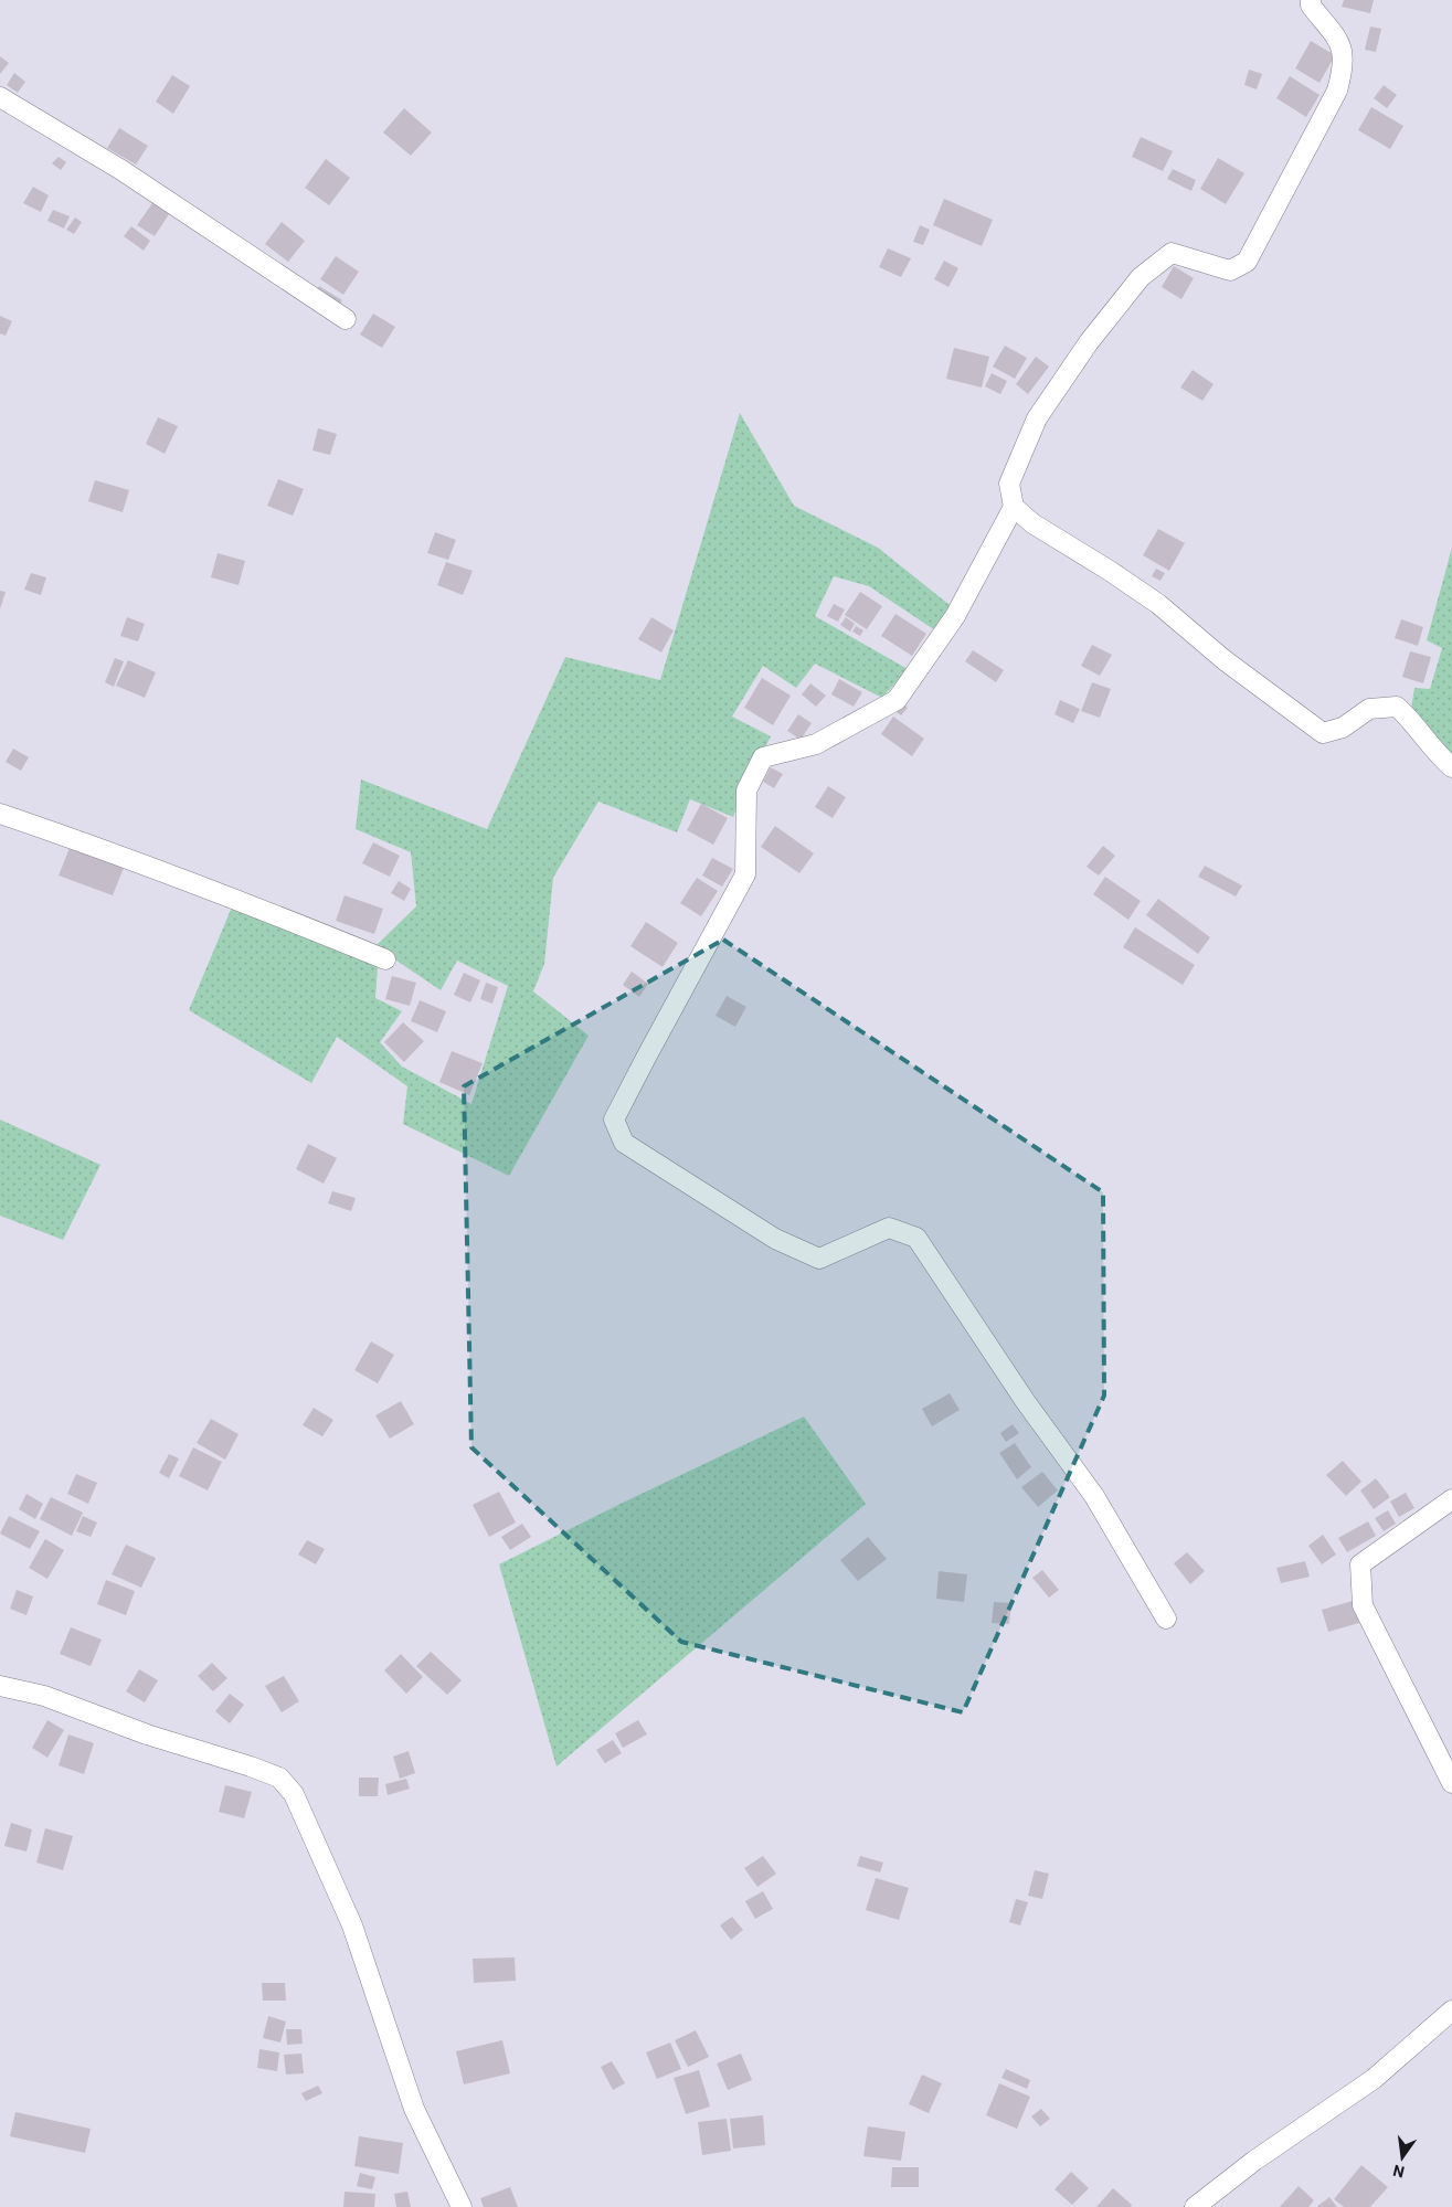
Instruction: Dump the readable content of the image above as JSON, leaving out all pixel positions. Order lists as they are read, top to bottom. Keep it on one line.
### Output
{"north":"bottom"}
